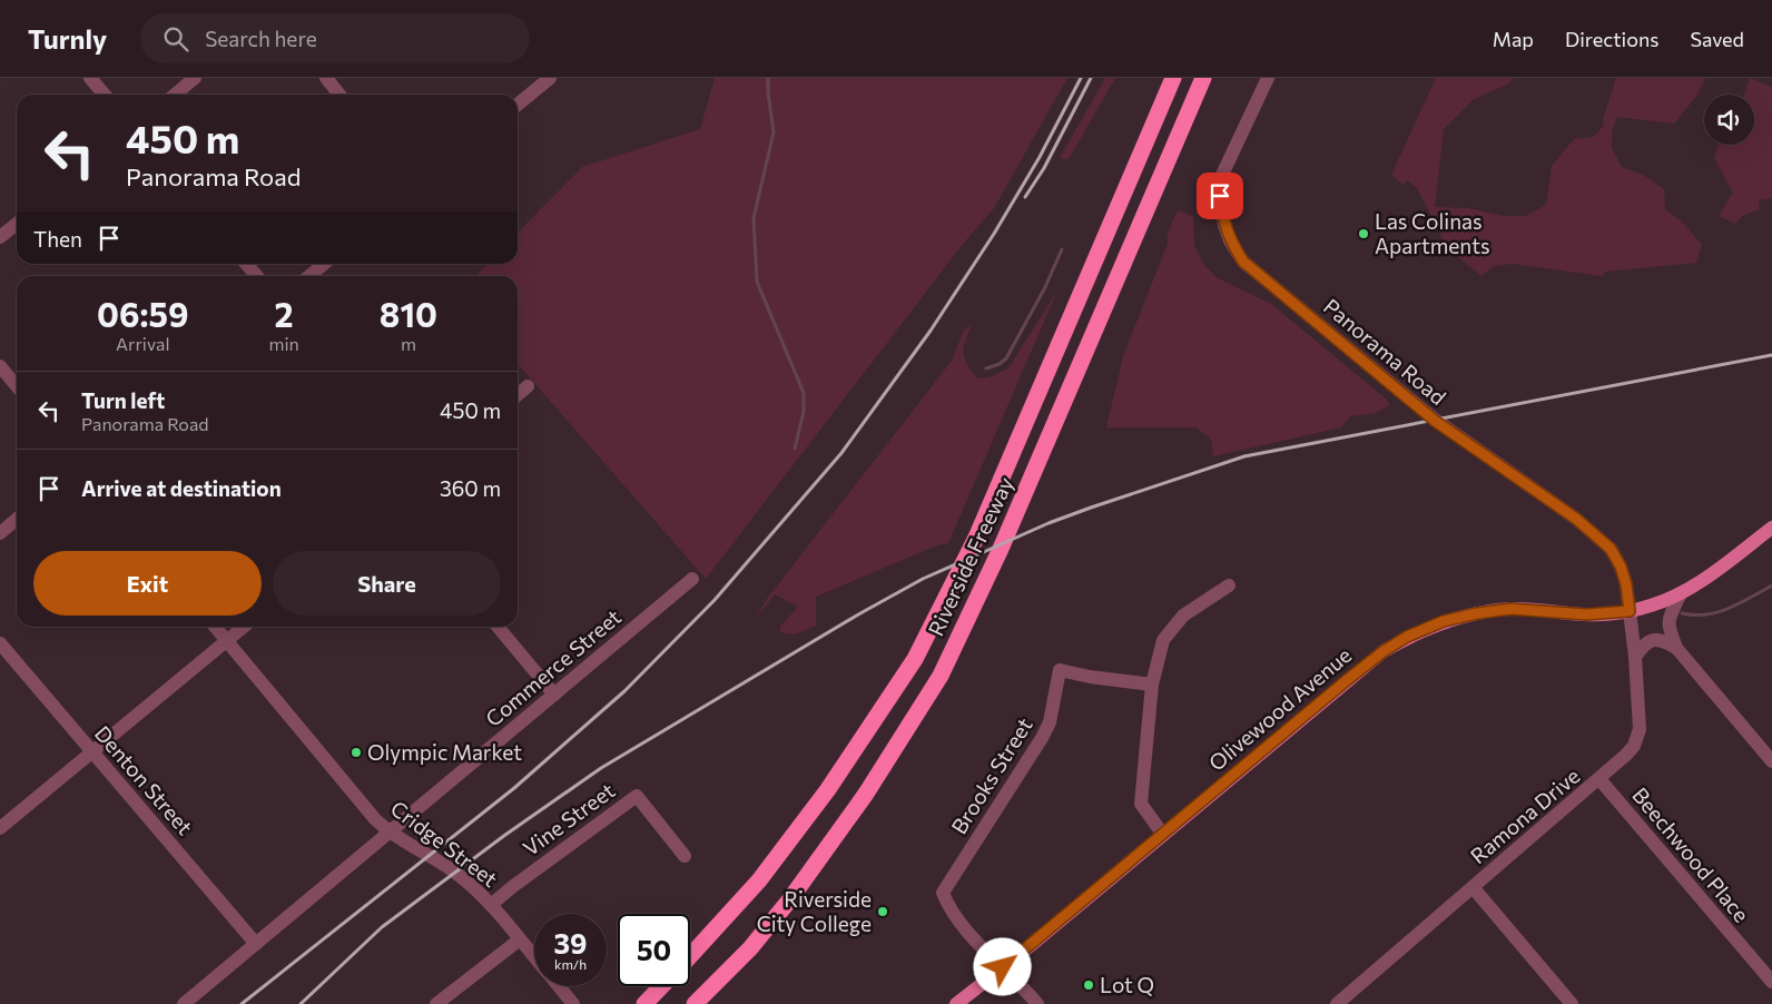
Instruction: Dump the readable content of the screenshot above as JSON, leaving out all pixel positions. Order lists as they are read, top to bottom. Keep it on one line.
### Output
{"streets":{"highway":["Riverside Freeway"],"main road":["Olivewood Avenue"],"street":["Panorama Road","Commerce Street","Brooks Street","Denton Street","Ramona Drive","Vine Street","Cridge Street","Beechwood Place"]},"crossings":[["Panorama Road","Olivewood Avenue"],["Panorama Road","Ramona Drive"],["Commerce Street","Denton Street"],["Commerce Street","Cridge Street"],["Olivewood Avenue","Brooks Street"],["Olivewood Avenue","Ramona Drive"],["Ramona Drive","Beechwood Place"],["Vine Street","Cridge Street"]],"places":["Las Colinas Apartments","Olympic Market","Riverside City College","Lot Q"],"page":{"header":"Turnly","search":"Search here","nav":["Map","Directions","Saved"],"turn":["450 m","Panorama Road"],"then":"Then","eta":["06:59","Arrival","2","min","810","m"],"list":[{"name":"Turn left","note":"Panorama Road","value":"450 m"},{"name":"Arrive at destination","value":"360 m"}],"buttons":["Exit","Share"],"speed":"39 km/h","limit":"50"}}
